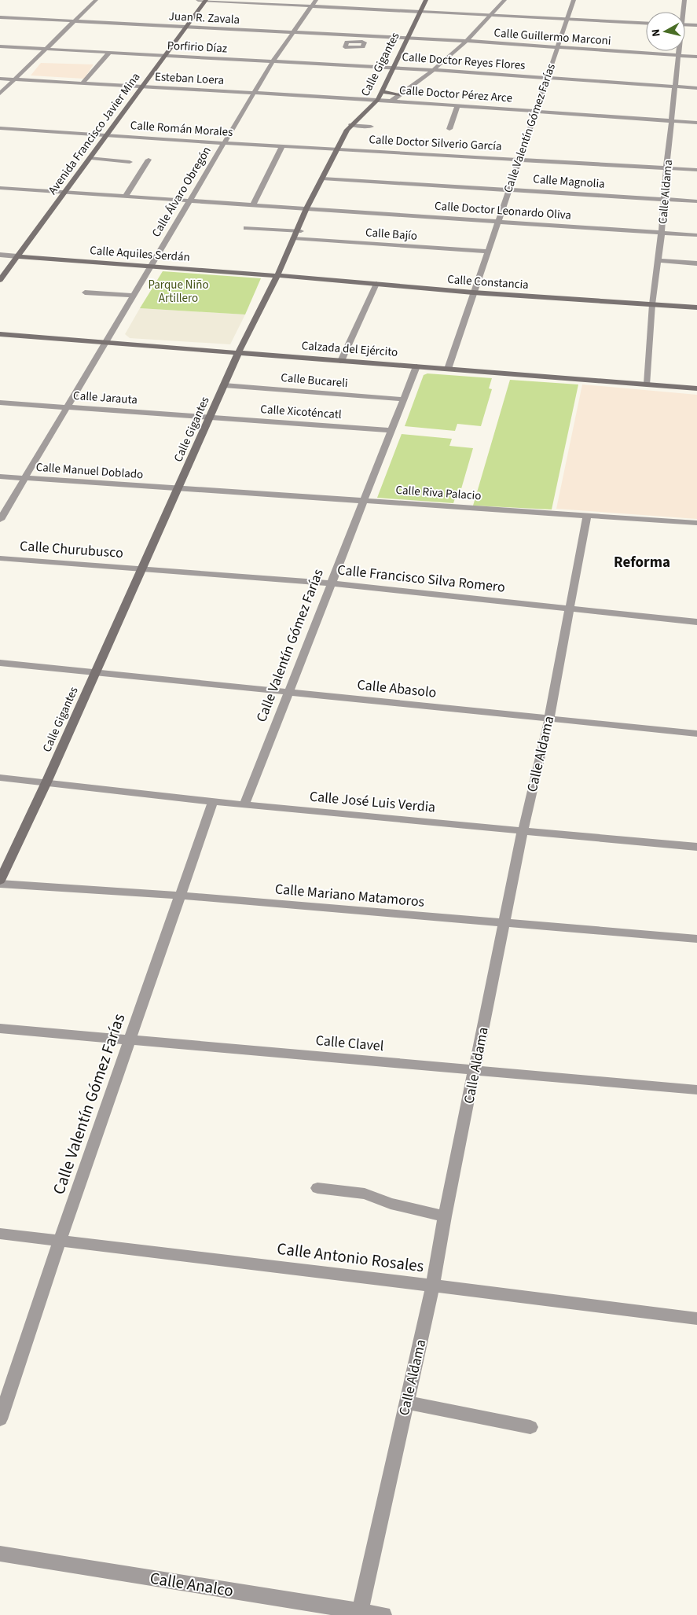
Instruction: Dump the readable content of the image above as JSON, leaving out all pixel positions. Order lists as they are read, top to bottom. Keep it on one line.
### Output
{"streets":{"main road":["Calle Gigantes","Avenida Francisco Javier Mina","Calle Aquiles Serdán","Calle Constancia","Calzada del Ejército"],"street":["Juan R. Zavala","Calle Guillermo Marconi","Porfirio Díaz","Calle Doctor Reyes Flores","Esteban Loera","Calle Doctor Pérez Arce","Calle Valentín Gómez Farías","Calle Román Morales","Calle Doctor Silverio García","Calle Magnolia","Calle Álvaro Obregón","Calle Aldama","Calle Doctor Leonardo Oliva","Calle Bajío","Calle Bucareli","Calle Jarauta","Calle Xicoténcatl","Calle Manuel Doblado","Calle Riva Palacio","Calle Churubusco","Calle Francisco Silva Romero","Calle Abasolo","Calle José Luis Verdia","Calle Mariano Matamoros","Calle Clavel","Calle Antonio Rosales","Calle Analco"]},"crossings":[["Juan R. Zavala","Calle Guillermo Marconi"],["Juan R. Zavala","Calle Gigantes"],["Juan R. Zavala","Avenida Francisco Javier Mina"],["Juan R. Zavala","Calle Álvaro Obregón"],["Calle Guillermo Marconi","Calle Gigantes"],["Calle Guillermo Marconi","Calle Valentín Gómez Farías"],["Calle Guillermo Marconi","Calle Aldama"],["Porfirio Díaz","Calle Doctor Reyes Flores"],["Porfirio Díaz","Calle Gigantes"],["Porfirio Díaz","Avenida Francisco Javier Mina"],["Porfirio Díaz","Calle Álvaro Obregón"],["Calle Doctor Reyes Flores","Calle Gigantes"],["Calle Doctor Reyes Flores","Calle Valentín Gómez Farías"],["Calle Doctor Reyes Flores","Calle Aldama"],["Calle Gigantes","Esteban Loera"],["Calle Gigantes","Calle Doctor Pérez Arce"],["Calle Gigantes","Calle Román Morales"],["Calle Gigantes","Calle Doctor Silverio García"],["Calle Gigantes","Calle Magnolia"],["Calle Gigantes","Calle Doctor Leonardo Oliva"],["Calle Gigantes","Calle Bajío"],["Calle Gigantes","Calle Aquiles Serdán"],["Calle Gigantes","Calle Constancia"],["Calle Gigantes","Calzada del Ejército"],["Calle Gigantes","Calle Bucareli"],["Calle Gigantes","Calle Jarauta"],["Calle Gigantes","Calle Xicoténcatl"],["Calle Gigantes","Calle Manuel Doblado"],["Calle Gigantes","Calle Riva Palacio"],["Calle Gigantes","Calle Churubusco"],["Calle Gigantes","Calle Francisco Silva Romero"],["Calle Gigantes","Calle Abasolo"],["Calle Gigantes","Calle José Luis Verdia"],["Calle Gigantes","Calle Mariano Matamoros"],["Esteban Loera","Calle Doctor Pérez Arce"],["Esteban Loera","Avenida Francisco Javier Mina"],["Esteban Loera","Calle Álvaro Obregón"],["Calle Doctor Pérez Arce","Calle Valentín Gómez Farías"],["Calle Doctor Pérez Arce","Calle Aldama"],["Calle Valentín Gómez Farías","Calle Doctor Silverio García"],["Calle Valentín Gómez Farías","Calle Magnolia"],["Calle Valentín Gómez Farías","Calle Doctor Leonardo Oliva"],["Calle Valentín Gómez Farías","Calle Bajío"],["Calle Valentín Gómez Farías","Calle Constancia"],["Calle Valentín Gómez Farías","Calzada del Ejército"],["Calle Valentín Gómez Farías","Calle Bucareli"],["Calle Valentín Gómez Farías","Calle Xicoténcatl"],["Calle Valentín Gómez Farías","Calle Riva Palacio"],["Calle Valentín Gómez Farías","Calle Francisco Silva Romero"],["Calle Valentín Gómez Farías","Calle Abasolo"],["Calle Valentín Gómez Farías","Calle José Luis Verdia"],["Calle Valentín Gómez Farías","Calle Mariano Matamoros"],["Calle Valentín Gómez Farías","Calle Clavel"],["Calle Valentín Gómez Farías","Calle Antonio Rosales"],["Calle Román Morales","Avenida Francisco Javier Mina"],["Calle Román Morales","Calle Doctor Silverio García"],["Calle Román Morales","Calle Álvaro Obregón"],["Avenida Francisco Javier Mina","Calle Doctor Leonardo Oliva"],["Avenida Francisco Javier Mina","Calle Aquiles Serdán"],["Calle Doctor Silverio García","Calle Aldama"],["Calle Magnolia","Calle Aldama"],["Calle Álvaro Obregón","Calle Doctor Leonardo Oliva"],["Calle Álvaro Obregón","Calle Aquiles Serdán"],["Calle Álvaro Obregón","Calzada del Ejército"],["Calle Álvaro Obregón","Calle Jarauta"],["Calle Álvaro Obregón","Calle Manuel Doblado"],["Calle Aldama","Calle Doctor Leonardo Oliva"],["Calle Aldama","Calle Constancia"],["Calle Aldama","Calzada del Ejército"],["Calle Aldama","Calle Riva Palacio"],["Calle Aldama","Calle Francisco Silva Romero"],["Calle Aldama","Calle Abasolo"],["Calle Aldama","Calle José Luis Verdia"],["Calle Aldama","Calle Mariano Matamoros"],["Calle Aldama","Calle Clavel"],["Calle Aldama","Calle Antonio Rosales"],["Calle Aldama","Calle Analco"],["Calle Aquiles Serdán","Calle Constancia"],["Calle Jarauta","Calle Xicoténcatl"],["Calle Manuel Doblado","Calle Riva Palacio"],["Calle Churubusco","Calle Francisco Silva Romero"]],"districts":["Reforma"],"parks":["Parque Niño Artillero"],"north":"left"}
